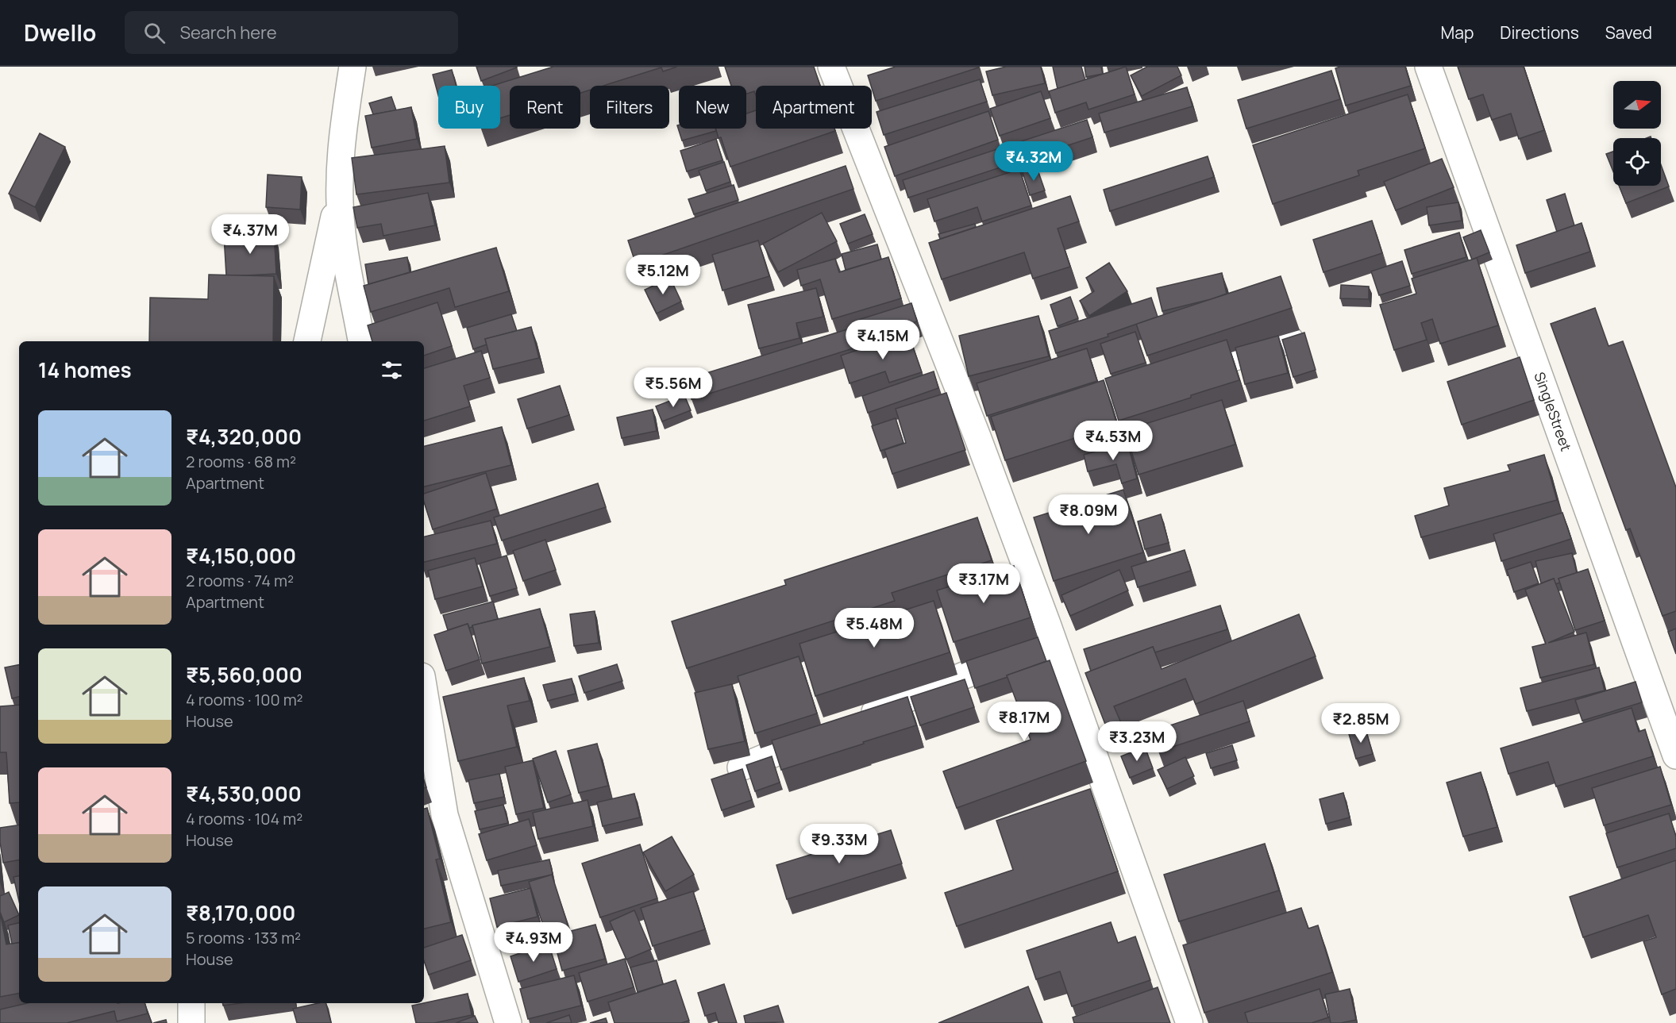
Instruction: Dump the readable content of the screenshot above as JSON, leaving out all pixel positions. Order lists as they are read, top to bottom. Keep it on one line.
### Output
{"streets":{"street":["SingleStreet"]},"north":"right","page":{"header":"Dwello","search":"Search here","nav":["Map","Directions","Saved"],"chip":["Buy","Rent","Filters","New","Apartment"],"price":["₹4.32M","₹4.37M","₹5.12M","₹4.15M","₹5.56M","₹4.53M","₹8.09M","₹3.17M","₹5.48M","₹8.17M","₹2.85M","₹3.23M","₹9.33M","₹4.93M"],"heading":"14 homes","list":[{"name":"₹4,320,000","note":"2 rooms · 68 m² · Apartment"},{"name":"₹4,150,000","note":"2 rooms · 74 m² · Apartment"},{"name":"₹5,560,000","note":"4 rooms · 100 m² · House"},{"name":"₹4,530,000","note":"4 rooms · 104 m² · House"},{"name":"₹8,170,000","note":"5 rooms · 133 m² · House"}]}}
